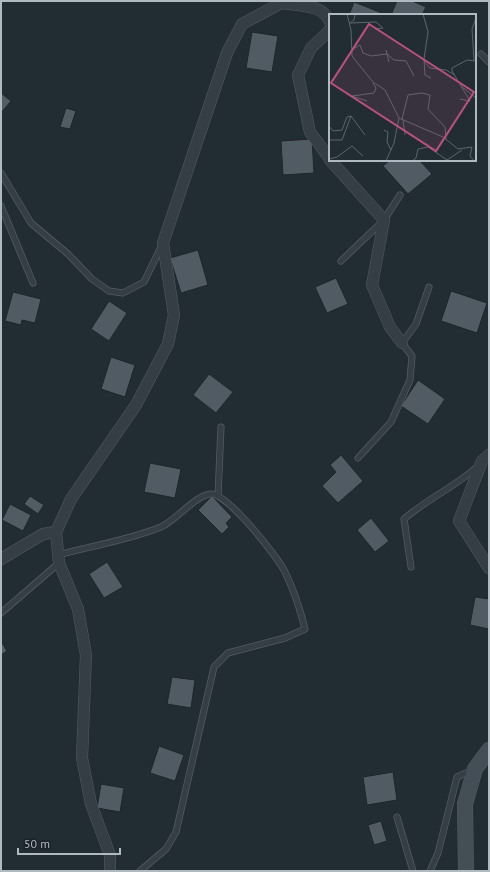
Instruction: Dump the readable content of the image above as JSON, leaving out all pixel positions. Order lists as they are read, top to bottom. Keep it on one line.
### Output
{"scale_bar":"50 m"}
